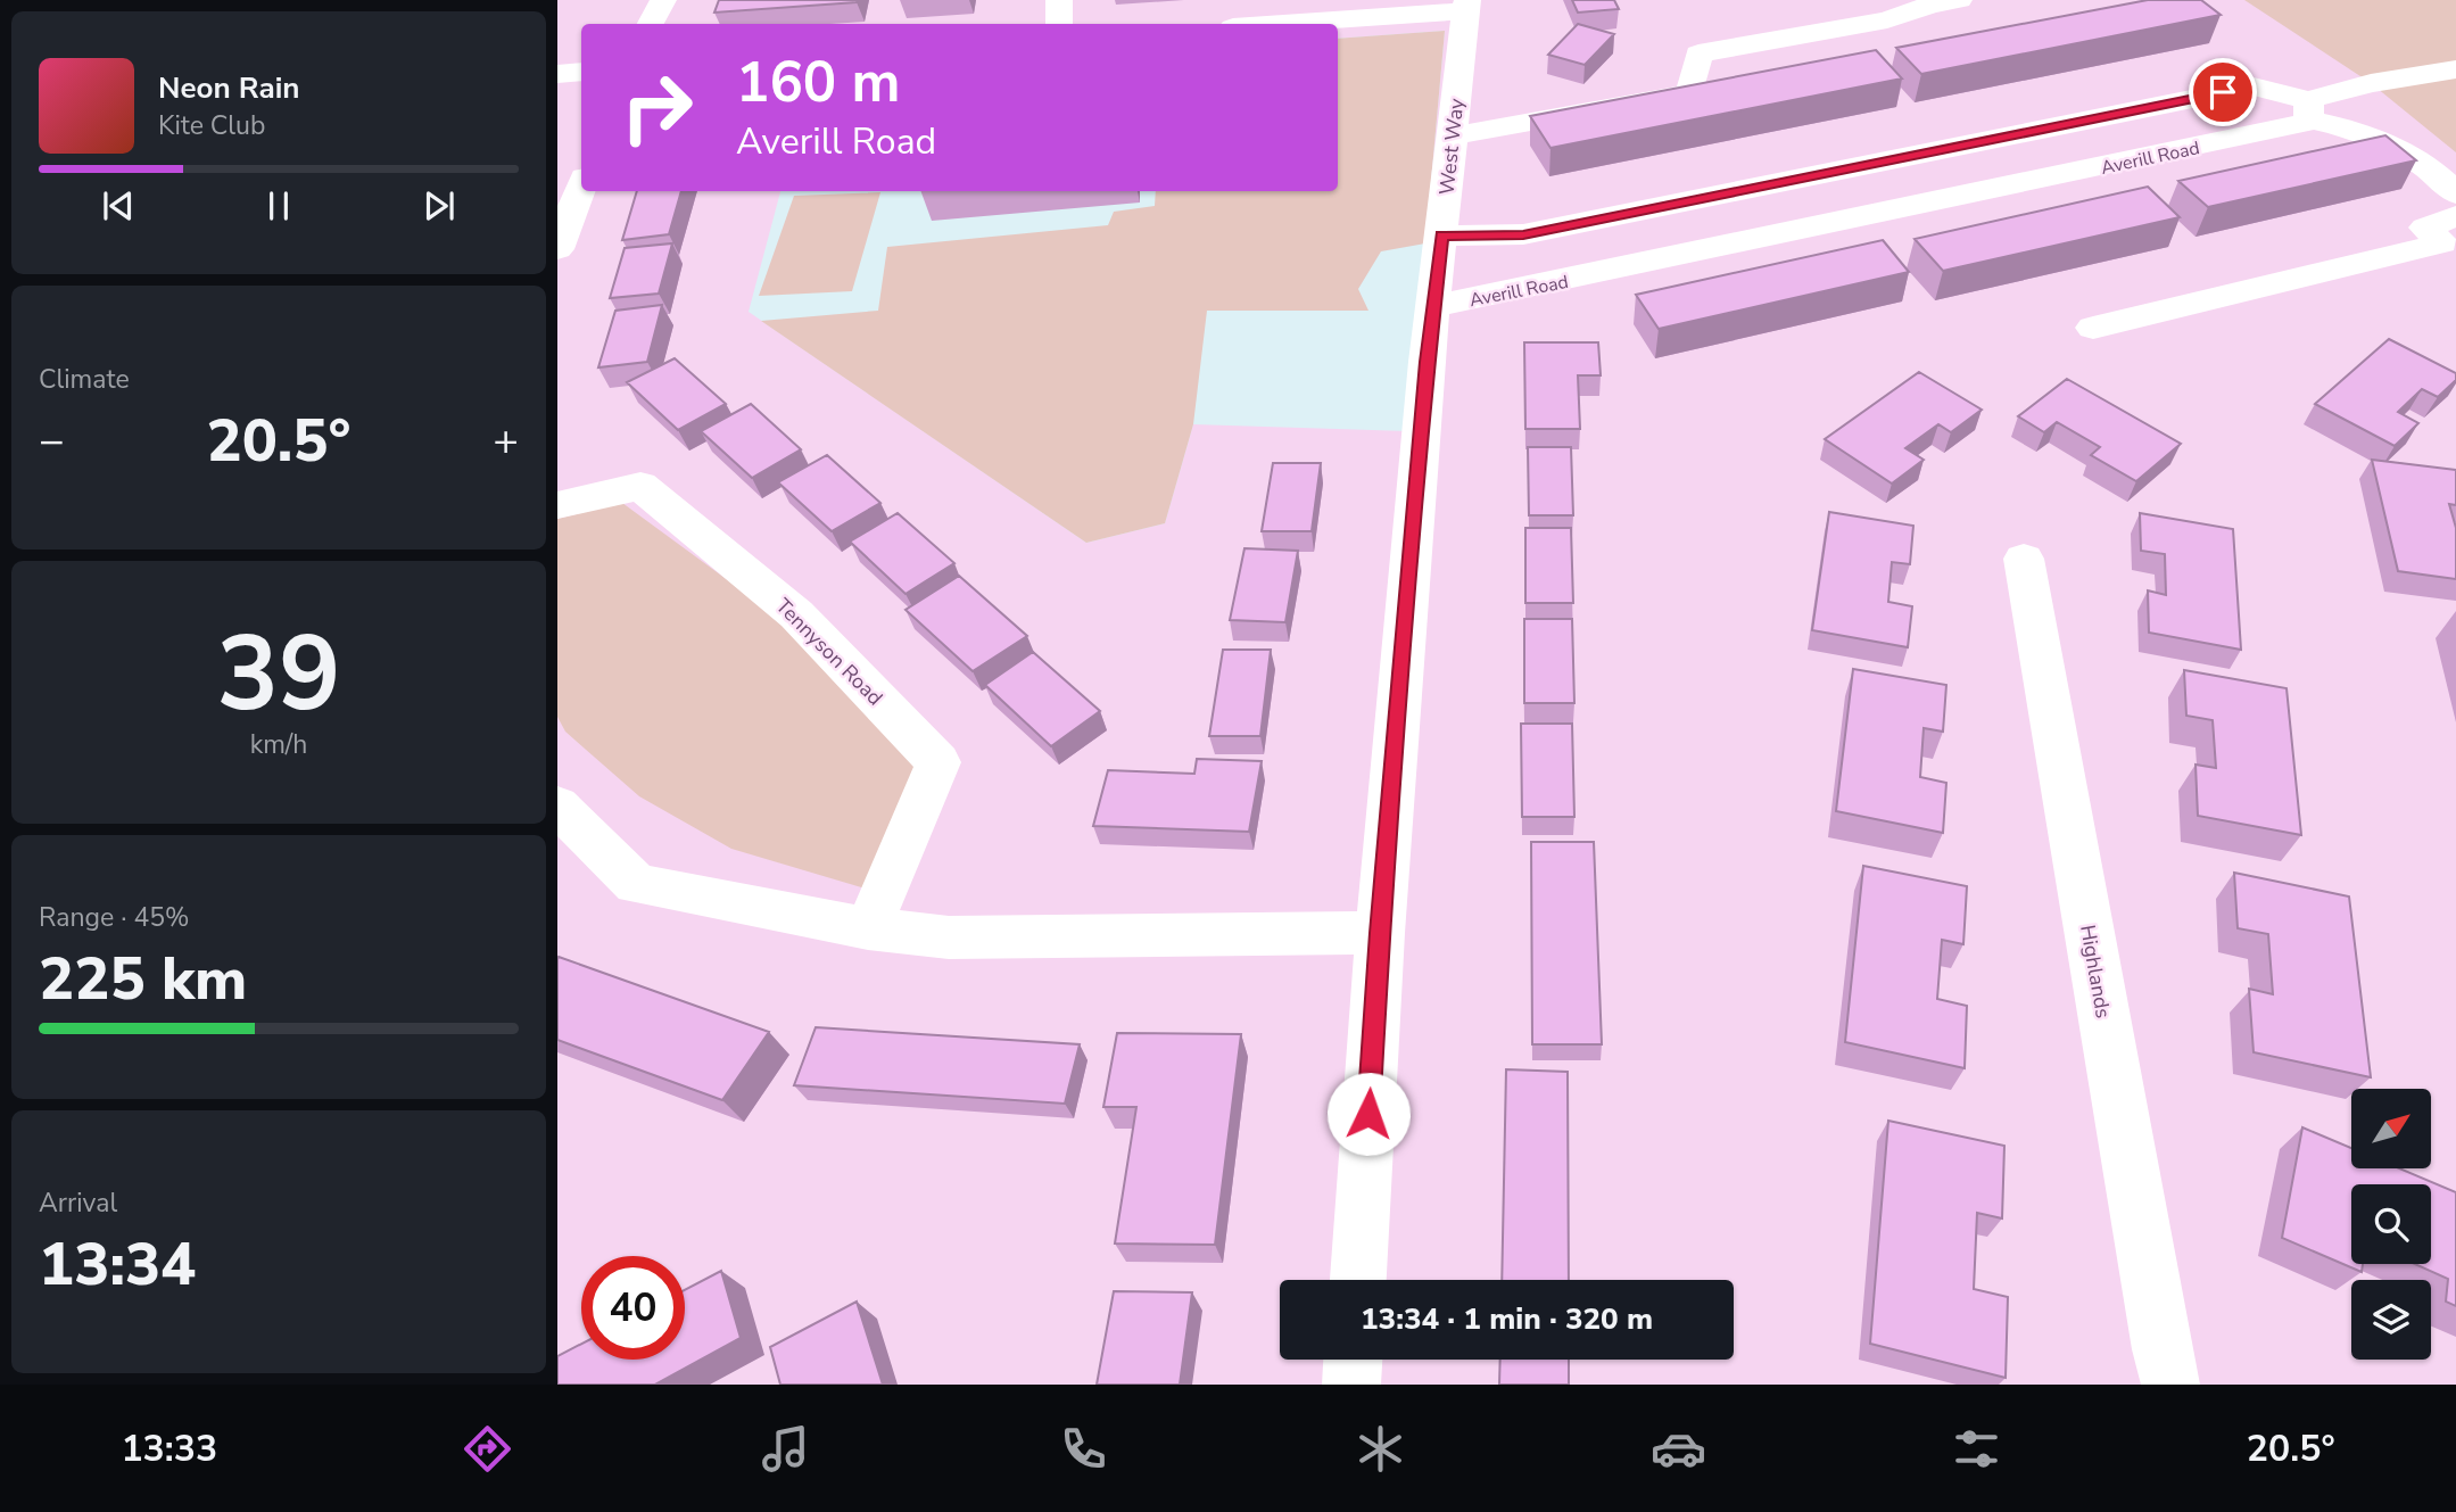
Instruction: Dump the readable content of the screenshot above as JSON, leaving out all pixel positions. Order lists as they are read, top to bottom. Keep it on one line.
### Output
{"streets":{"street":["West Way","Averill Road","Tennyson Road","Highlands"]},"crossings":[["West Way","Averill Road"]],"north":"top right","page":{"turn":["160 m","Averill Road"],"song":["Neon Rain","Kite Club"],"tile":["Climate",["39","km/h"],["Range · 45%","225 km"],["Arrival","13:34"]],"heat":["−","20.5°","+"],"limit":"40","trip":"13:34 · 1 min · 320 m","tabs":["13:33","20.5°"]}}
